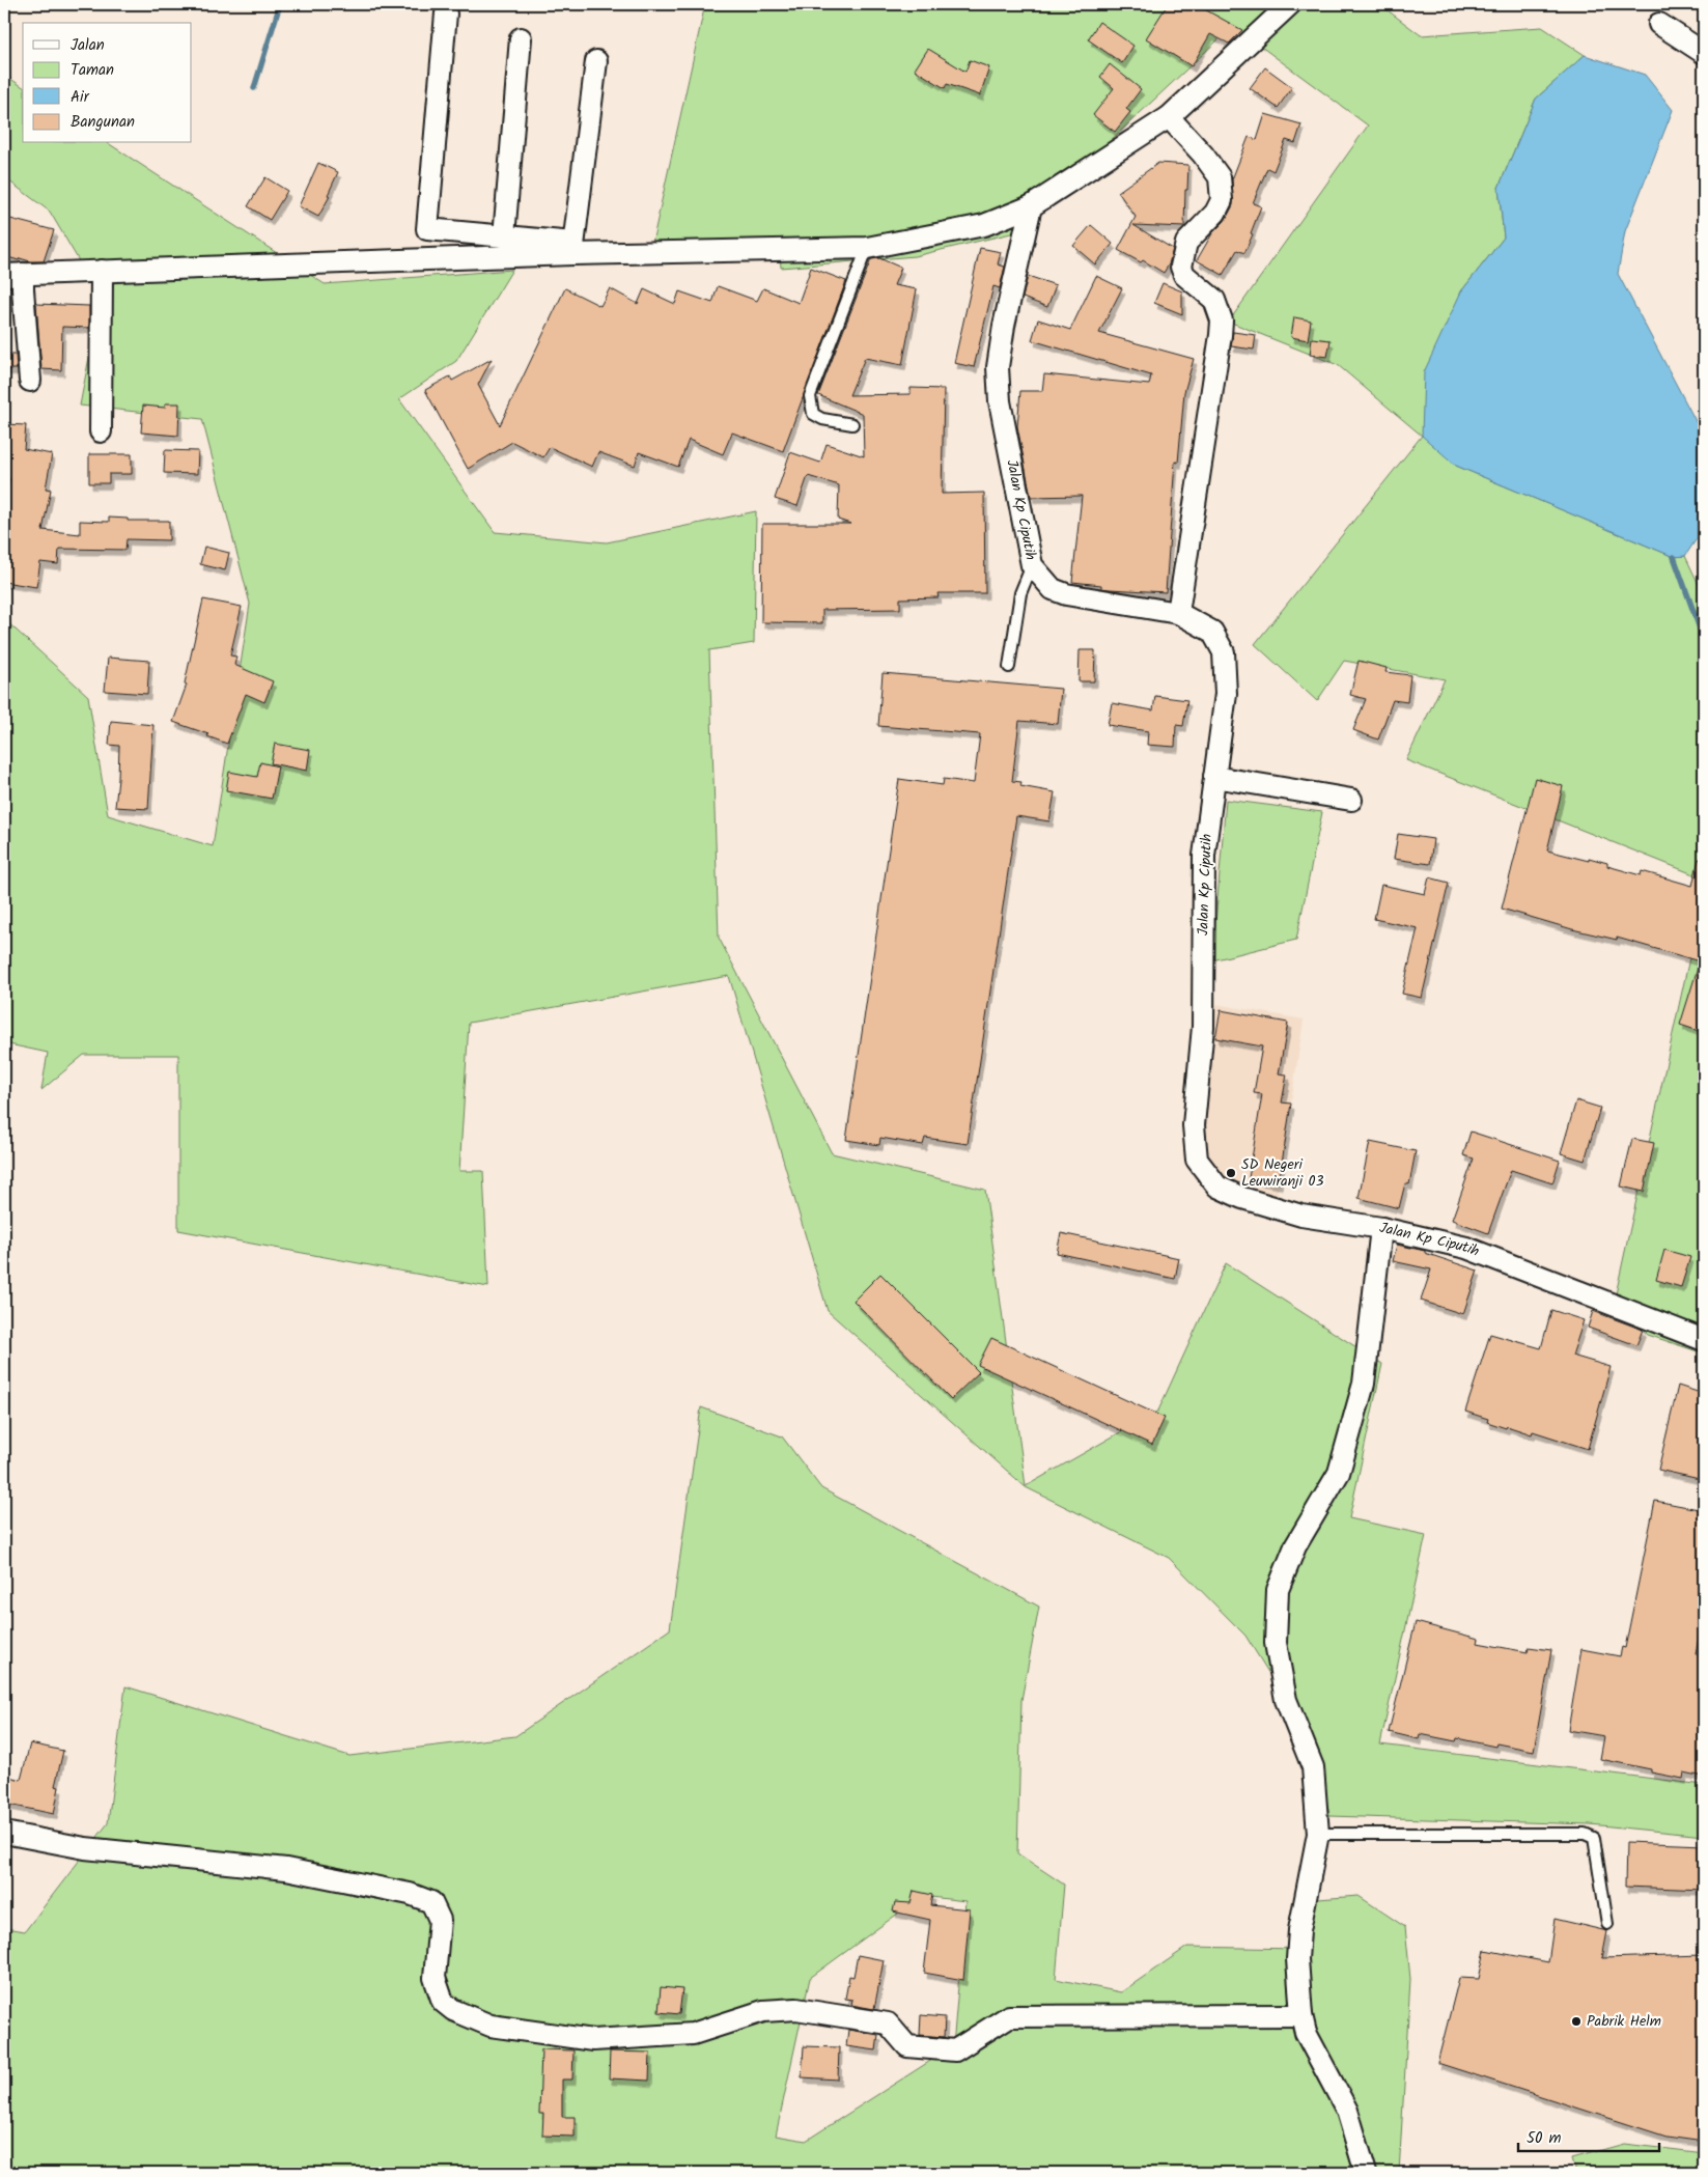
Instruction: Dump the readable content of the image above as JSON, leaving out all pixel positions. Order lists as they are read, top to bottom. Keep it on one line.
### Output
{"streets":{"street":["Jalan Kp Ciputih"]},"places":["SD Negeri Leuwiranji 03","Pabrik Helm"],"legend":["Jalan","Taman","Air","Bangunan"],"scale_bar":"50 m"}
